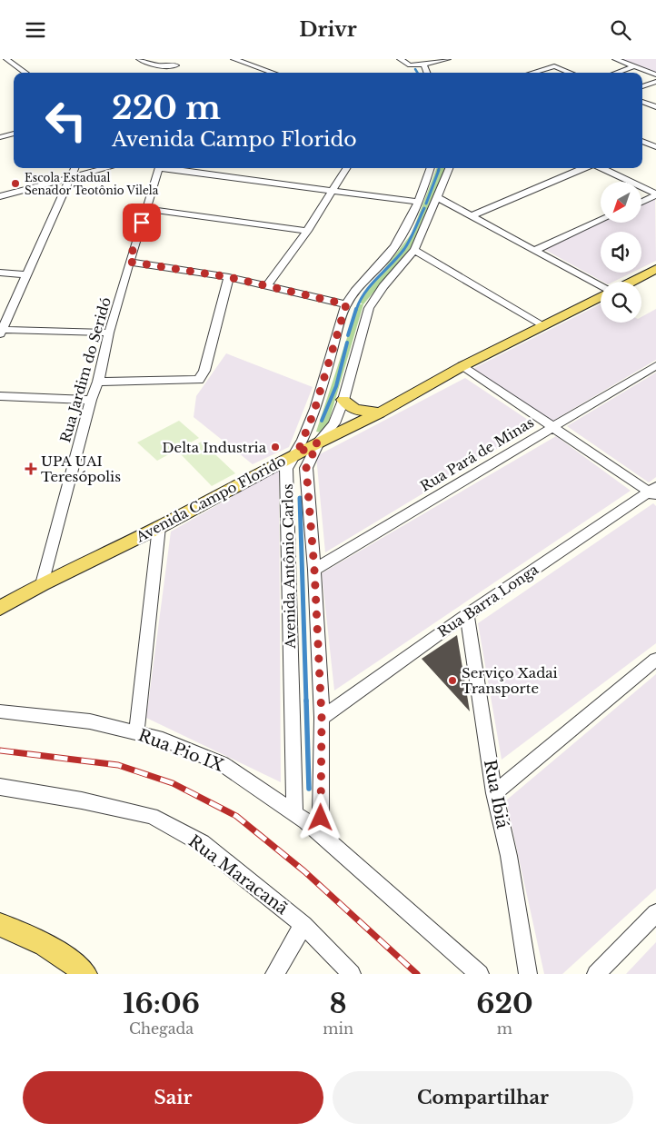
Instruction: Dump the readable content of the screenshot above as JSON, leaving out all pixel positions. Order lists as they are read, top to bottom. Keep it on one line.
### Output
{"streets":{"main road":["Avenida Campo Florido"],"street":["Rua Jardim do Seridó","Rua Pará de Minas","Avenida Antônio Carlos","Rua Barra Longa","Rua Pio IX","Rua Ibiá","Rua Maracanã"]},"crossings":[["Rua Jardim do Seridó","Avenida Campo Florido"],["Rua Pará de Minas","Avenida Antônio Carlos"],["Avenida Campo Florido","Avenida Antônio Carlos"],["Avenida Antônio Carlos","Rua Barra Longa"],["Avenida Antônio Carlos","Rua Pio IX"],["Rua Barra Longa","Rua Ibiá"]],"places":{"other":["Escola Estadual Senador Teotônio Vilela","Delta Industria","Serviço Xadai Transporte"],"health":["UPA UAI Teresópolis"]},"north":"bottom left","page":{"header":"Drivr","turn":["220 m","Avenida Campo Florido"],"eta":["16:06","Chegada","8","min","620","m"],"buttons":["Sair","Compartilhar"]}}
